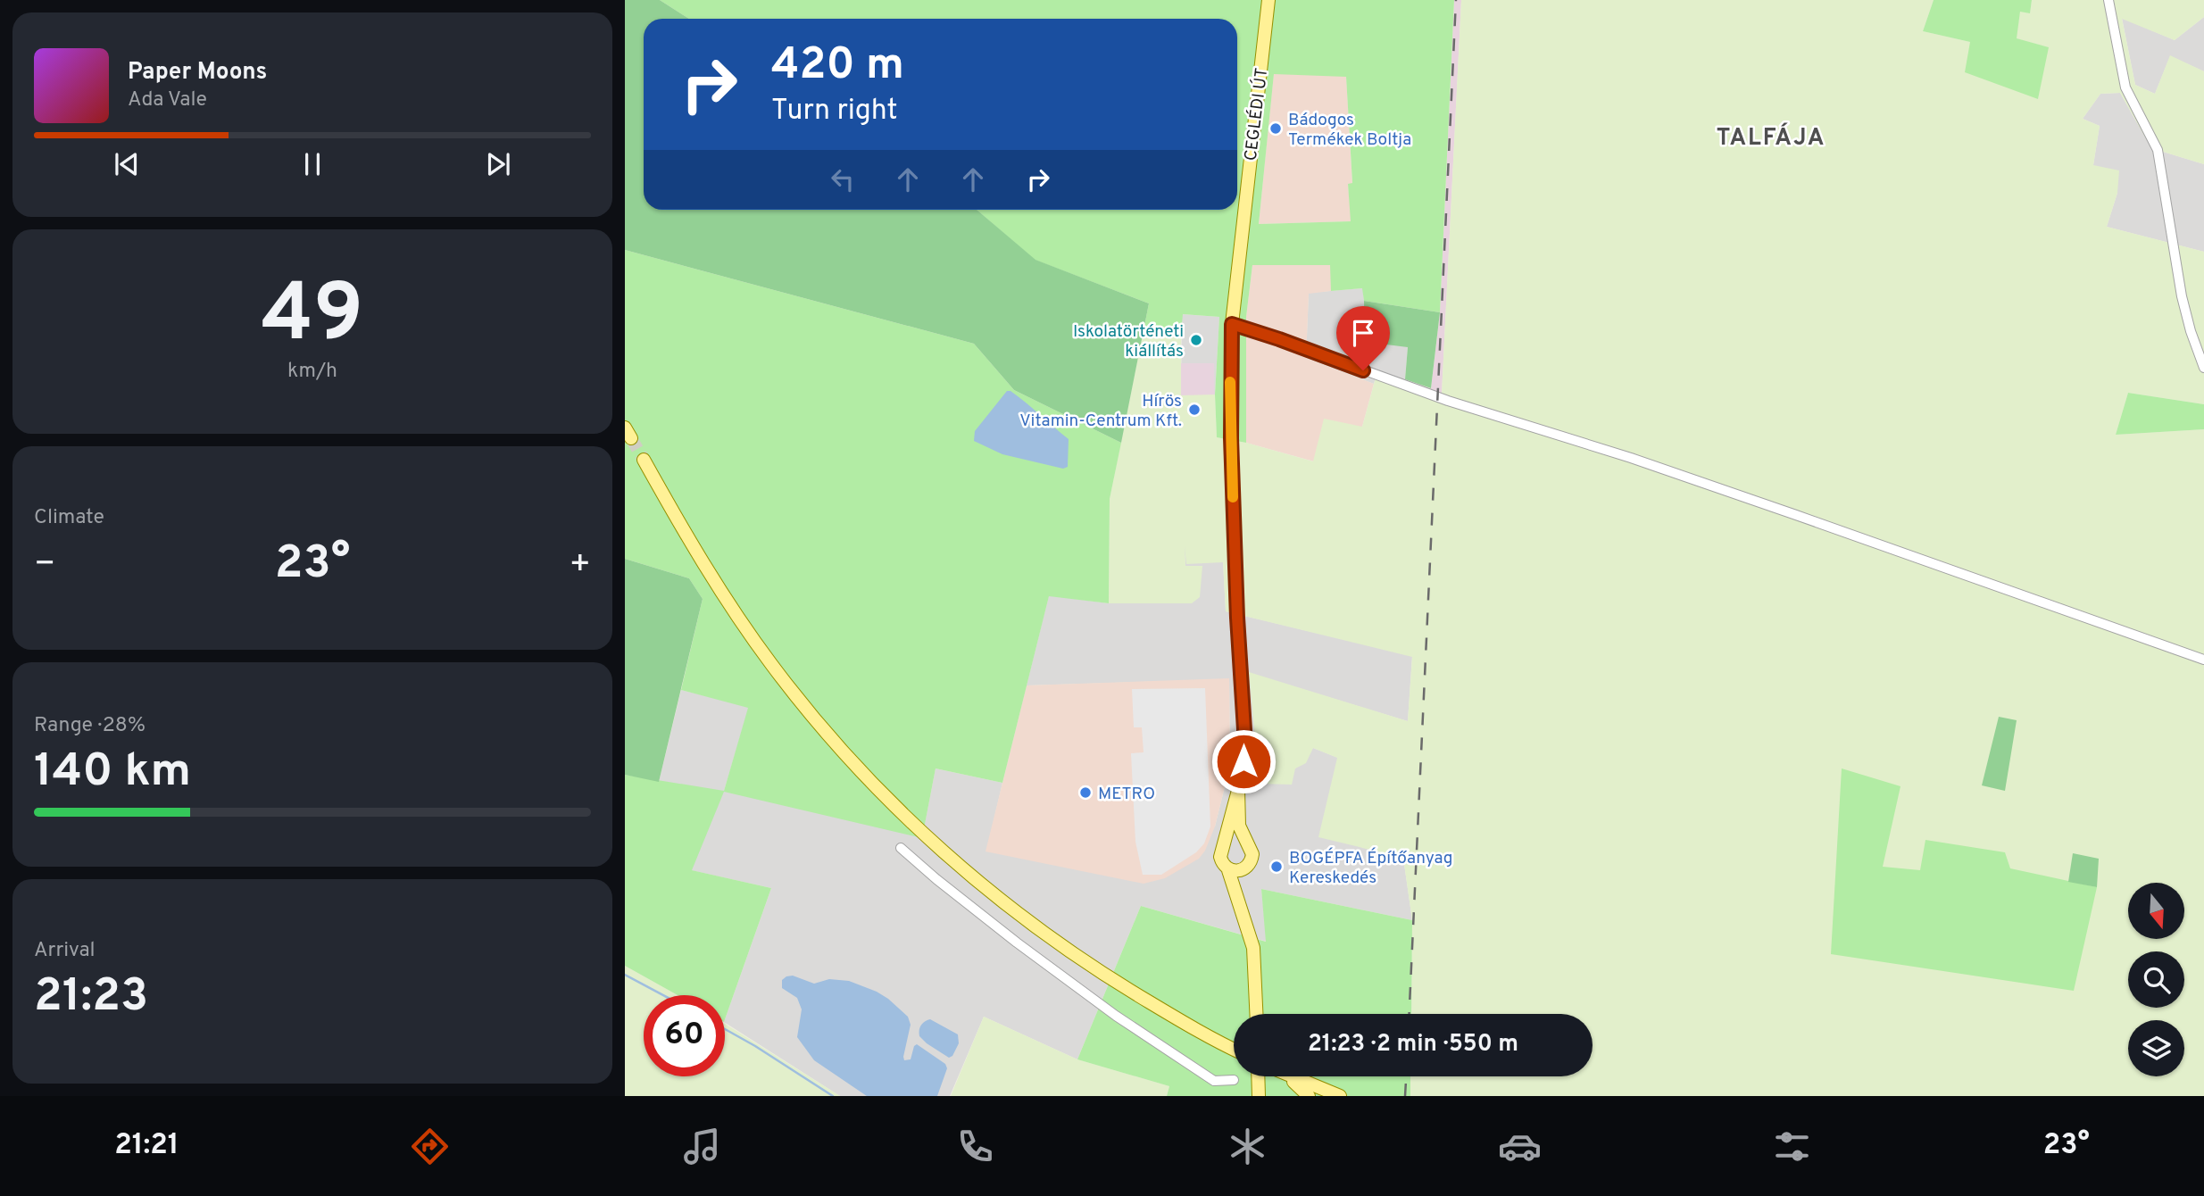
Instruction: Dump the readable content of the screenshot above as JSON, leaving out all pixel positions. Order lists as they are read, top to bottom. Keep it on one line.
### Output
{"streets":{"main road":["CEGLÉDI ÚT"]},"districts":["TALFÁJA"],"places":["Bádogos Termékek Boltja","Iskolatörténeti kiállítás","Hírös Vitamin-Centrum Kft.","METRO","BOGÉPFA Építőanyag Kereskedés"],"north":"bottom","page":{"turn":["420 m","Turn right"],"song":["Paper Moons","Ada Vale"],"tile":[["49","km/h"],"Climate",["Range · 28%","140 km"],["Arrival","21:23"]],"heat":["−","23°","+"],"limit":"60","trip":"21:23 · 2 min · 550 m","tabs":["21:21","23°"]}}
